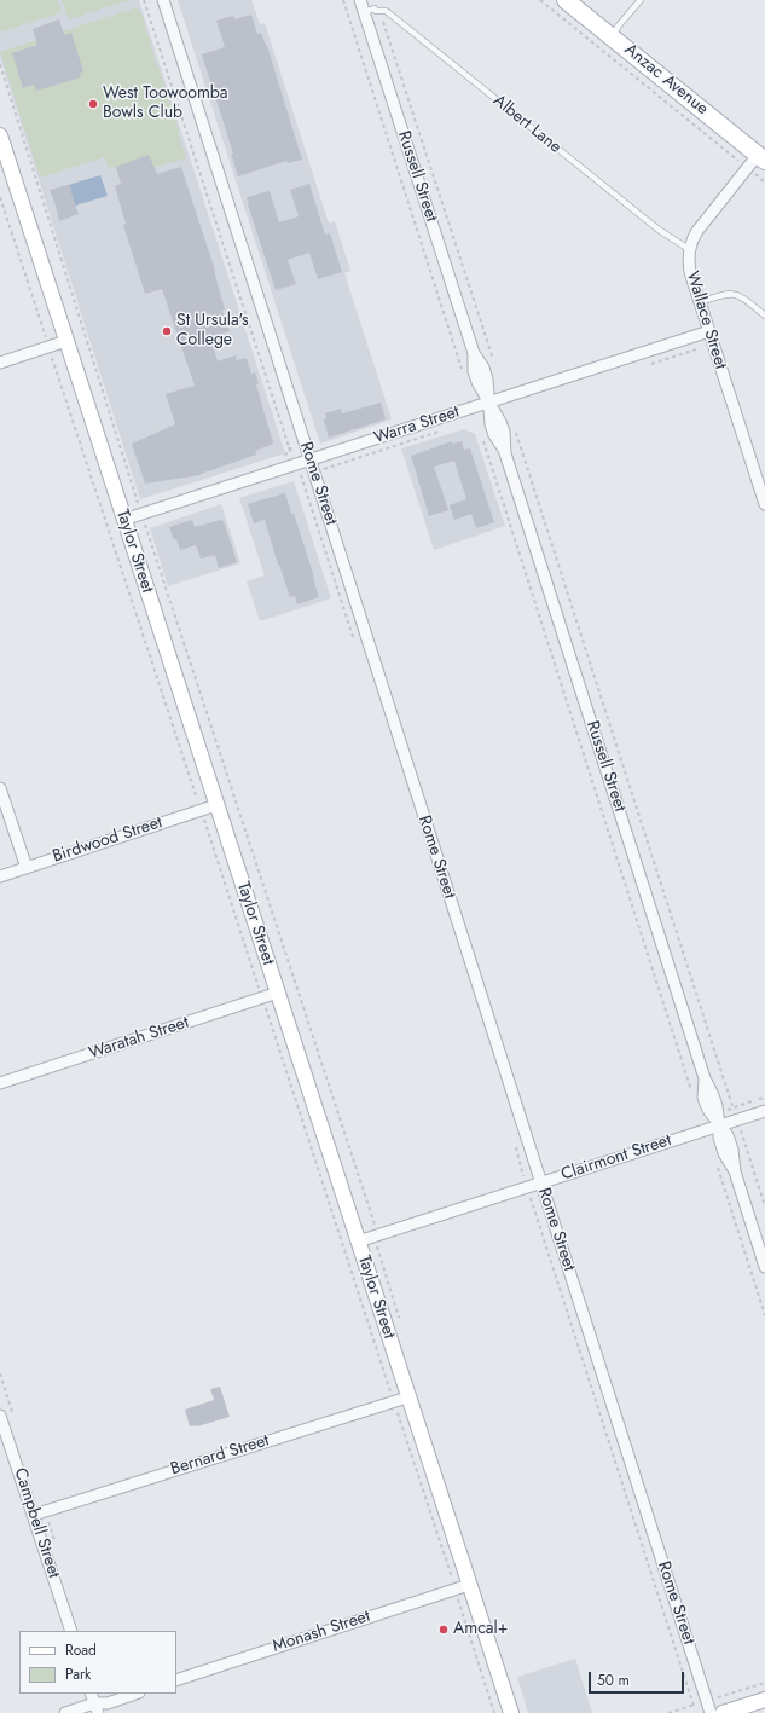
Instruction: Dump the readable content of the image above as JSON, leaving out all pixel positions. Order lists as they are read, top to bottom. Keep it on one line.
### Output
{"streets":{"main road":["Anzac Avenue"],"street":["Russell Street","Wallace Street","Warra Street","Rome Street","Taylor Street","Birdwood Street","Waratah Street","Clairmont Street","Bernard Street","Campbell Street","Monash Street"],"lane":["Albert Lane"]},"crossings":[["Anzac Avenue","Wallace Street"],["Albert Lane","Russell Street"],["Albert Lane","Wallace Street"],["Russell Street","Warra Street"],["Russell Street","Clairmont Street"],["Wallace Street","Warra Street"],["Warra Street","Rome Street"],["Warra Street","Taylor Street"],["Rome Street","Clairmont Street"],["Taylor Street","Birdwood Street"],["Taylor Street","Waratah Street"],["Taylor Street","Clairmont Street"],["Taylor Street","Bernard Street"],["Taylor Street","Monash Street"],["Bernard Street","Campbell Street"]],"places":["West Toowoomba Bowls Club","St Ursula's College","Amcal+"],"legend":["Road","Park"],"scale_bar":"50 m"}
